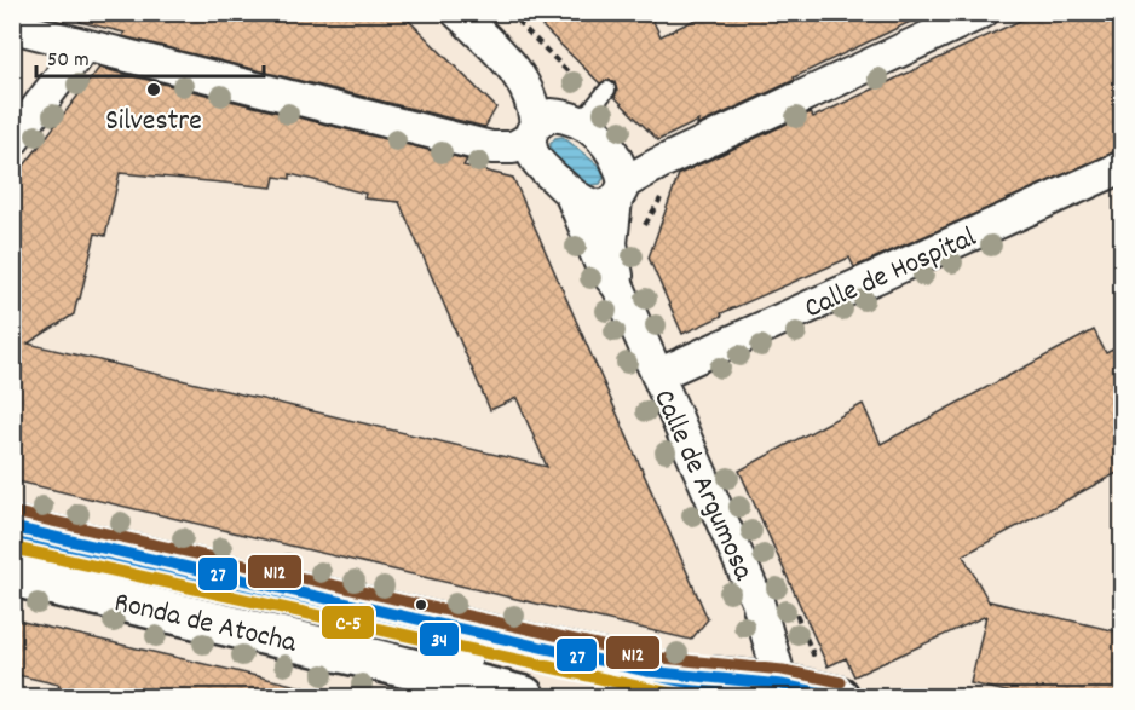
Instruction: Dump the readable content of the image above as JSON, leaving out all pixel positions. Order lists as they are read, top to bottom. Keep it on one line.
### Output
{"streets":{"main road":["Ronda de Atocha"],"street":["Calle de Hospital","Calle de Argumosa"]},"crossings":[["Calle de Hospital","Calle de Argumosa"],["Calle de Argumosa","Ronda de Atocha"]],"places":["Silvestre"],"lines":["transit line N12","transit line 27","transit line 34","transit line C-5"],"scale_bar":"50 m"}
